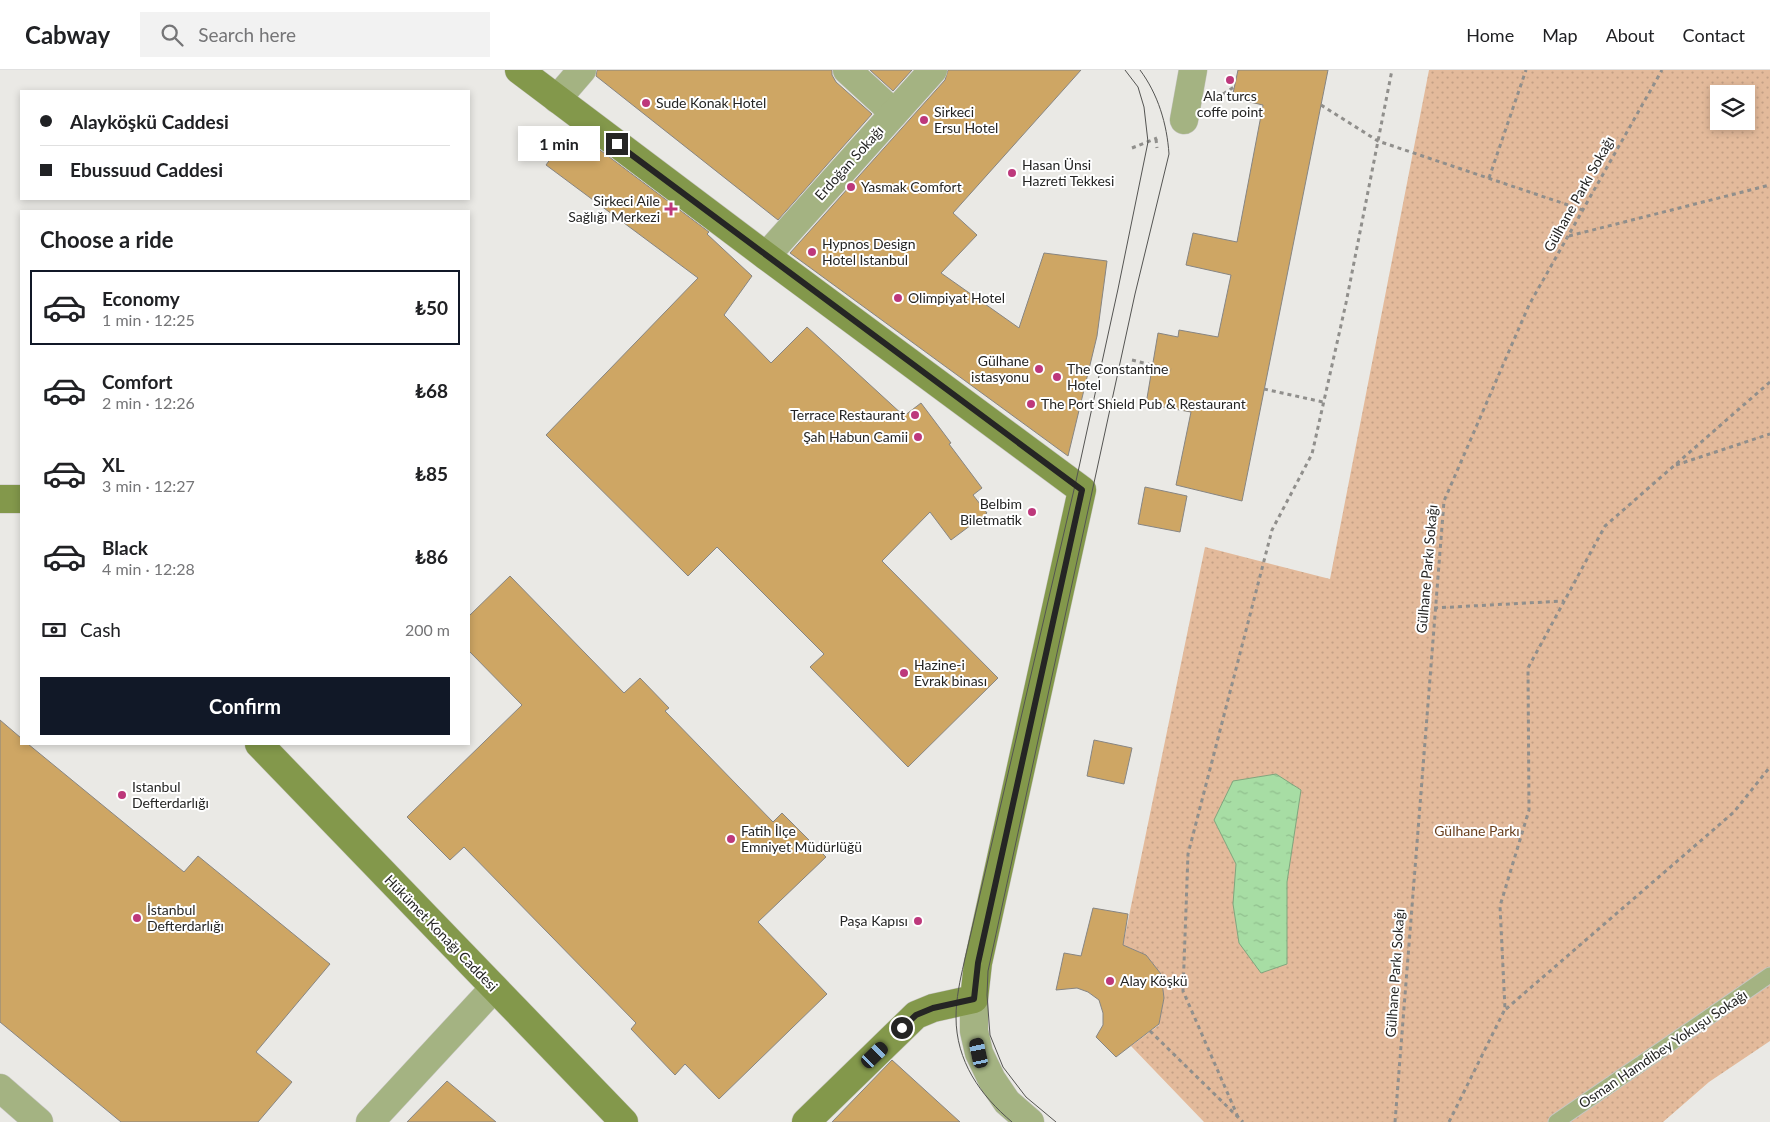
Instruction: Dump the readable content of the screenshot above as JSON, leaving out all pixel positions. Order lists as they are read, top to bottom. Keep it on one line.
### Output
{"streets":{"main road":["Hükümet Konağı Caddesi"],"street":["Erdoğan Sokağı"],"lane":["Osman Hamdibey Yokuşu Sokağı"],"path":["Gülhane Parkı Sokağı"]},"parks":["Gülhane Parkı"],"places":{"other":["Ala turcs coffe point","Sude Konak Hotel","Sirkeci Ersu Hotel","Hasan Ünsi Hazreti Tekkesi","Yasmak Comfort","Hypnos Design Hotel Istanbul","Olimpiyat Hotel","Gülhane istasyonu","The Constantine Hotel","The Port Shield Pub & Restaurant","Terrace Restaurant","Şah Habun Camii","Belbim Biletmatik","Hazine-i Evrak binası","Istanbul Defterdarlığı","Fatih İlçe Emniyet Müdürlüğü","İstanbul Defterdarlığı","Paşa Kapısı","Alay Köşkü"],"health":["Sirkeci Aile Sağlığı Merkezi"]},"page":{"header":"Cabway","search":"Search here","nav":["Home","Map","About","Contact"],"banner":["Alayköşkü Caddesi","Ebussuud Caddesi"],"bubble":"1 min","heading":"Choose a ride","list":[{"name":"Economy","note":"1 min · 12:25","value":"₺50"},{"name":"Comfort","note":"2 min · 12:26","value":"₺68"},{"name":"XL","note":"3 min · 12:27","value":"₺85"},{"name":"Black","note":"4 min · 12:28","value":"₺86"}],"pay":["Cash","200 m"],"buttons":"Confirm"}}
